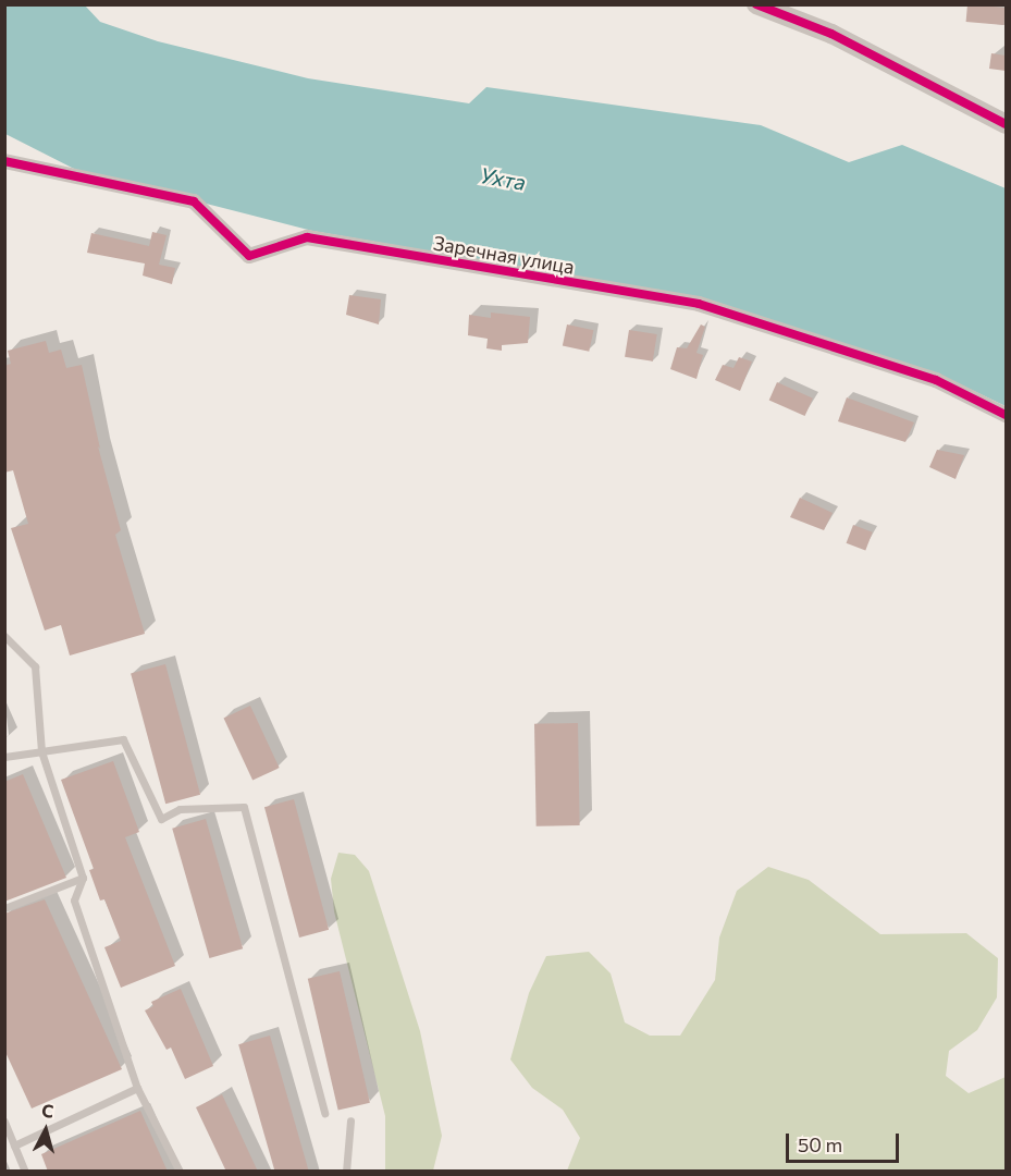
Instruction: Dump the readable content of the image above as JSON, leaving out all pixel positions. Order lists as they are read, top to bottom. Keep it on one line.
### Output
{"streets":{"street":["Заречная улица"]},"water":["Ухта"],"scale_bar":"50 m","north":"top"}
